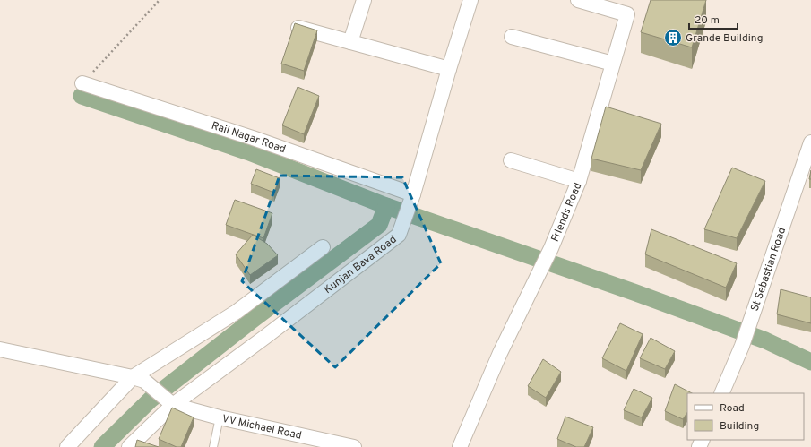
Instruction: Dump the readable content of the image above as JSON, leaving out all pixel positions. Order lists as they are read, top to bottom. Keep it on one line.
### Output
{"streets":{"street":["Rail Nagar Road","Friends Road","Kunjan Bava Road","St Sebastian Road","VV Michael Road"]},"crossings":[["Rail Nagar Road","Kunjan Bava Road"],["Kunjan Bava Road","VV Michael Road"]],"places":{"building":["Grande Building"]},"legend":["Road","Building"],"scale_bar":"20 m"}
